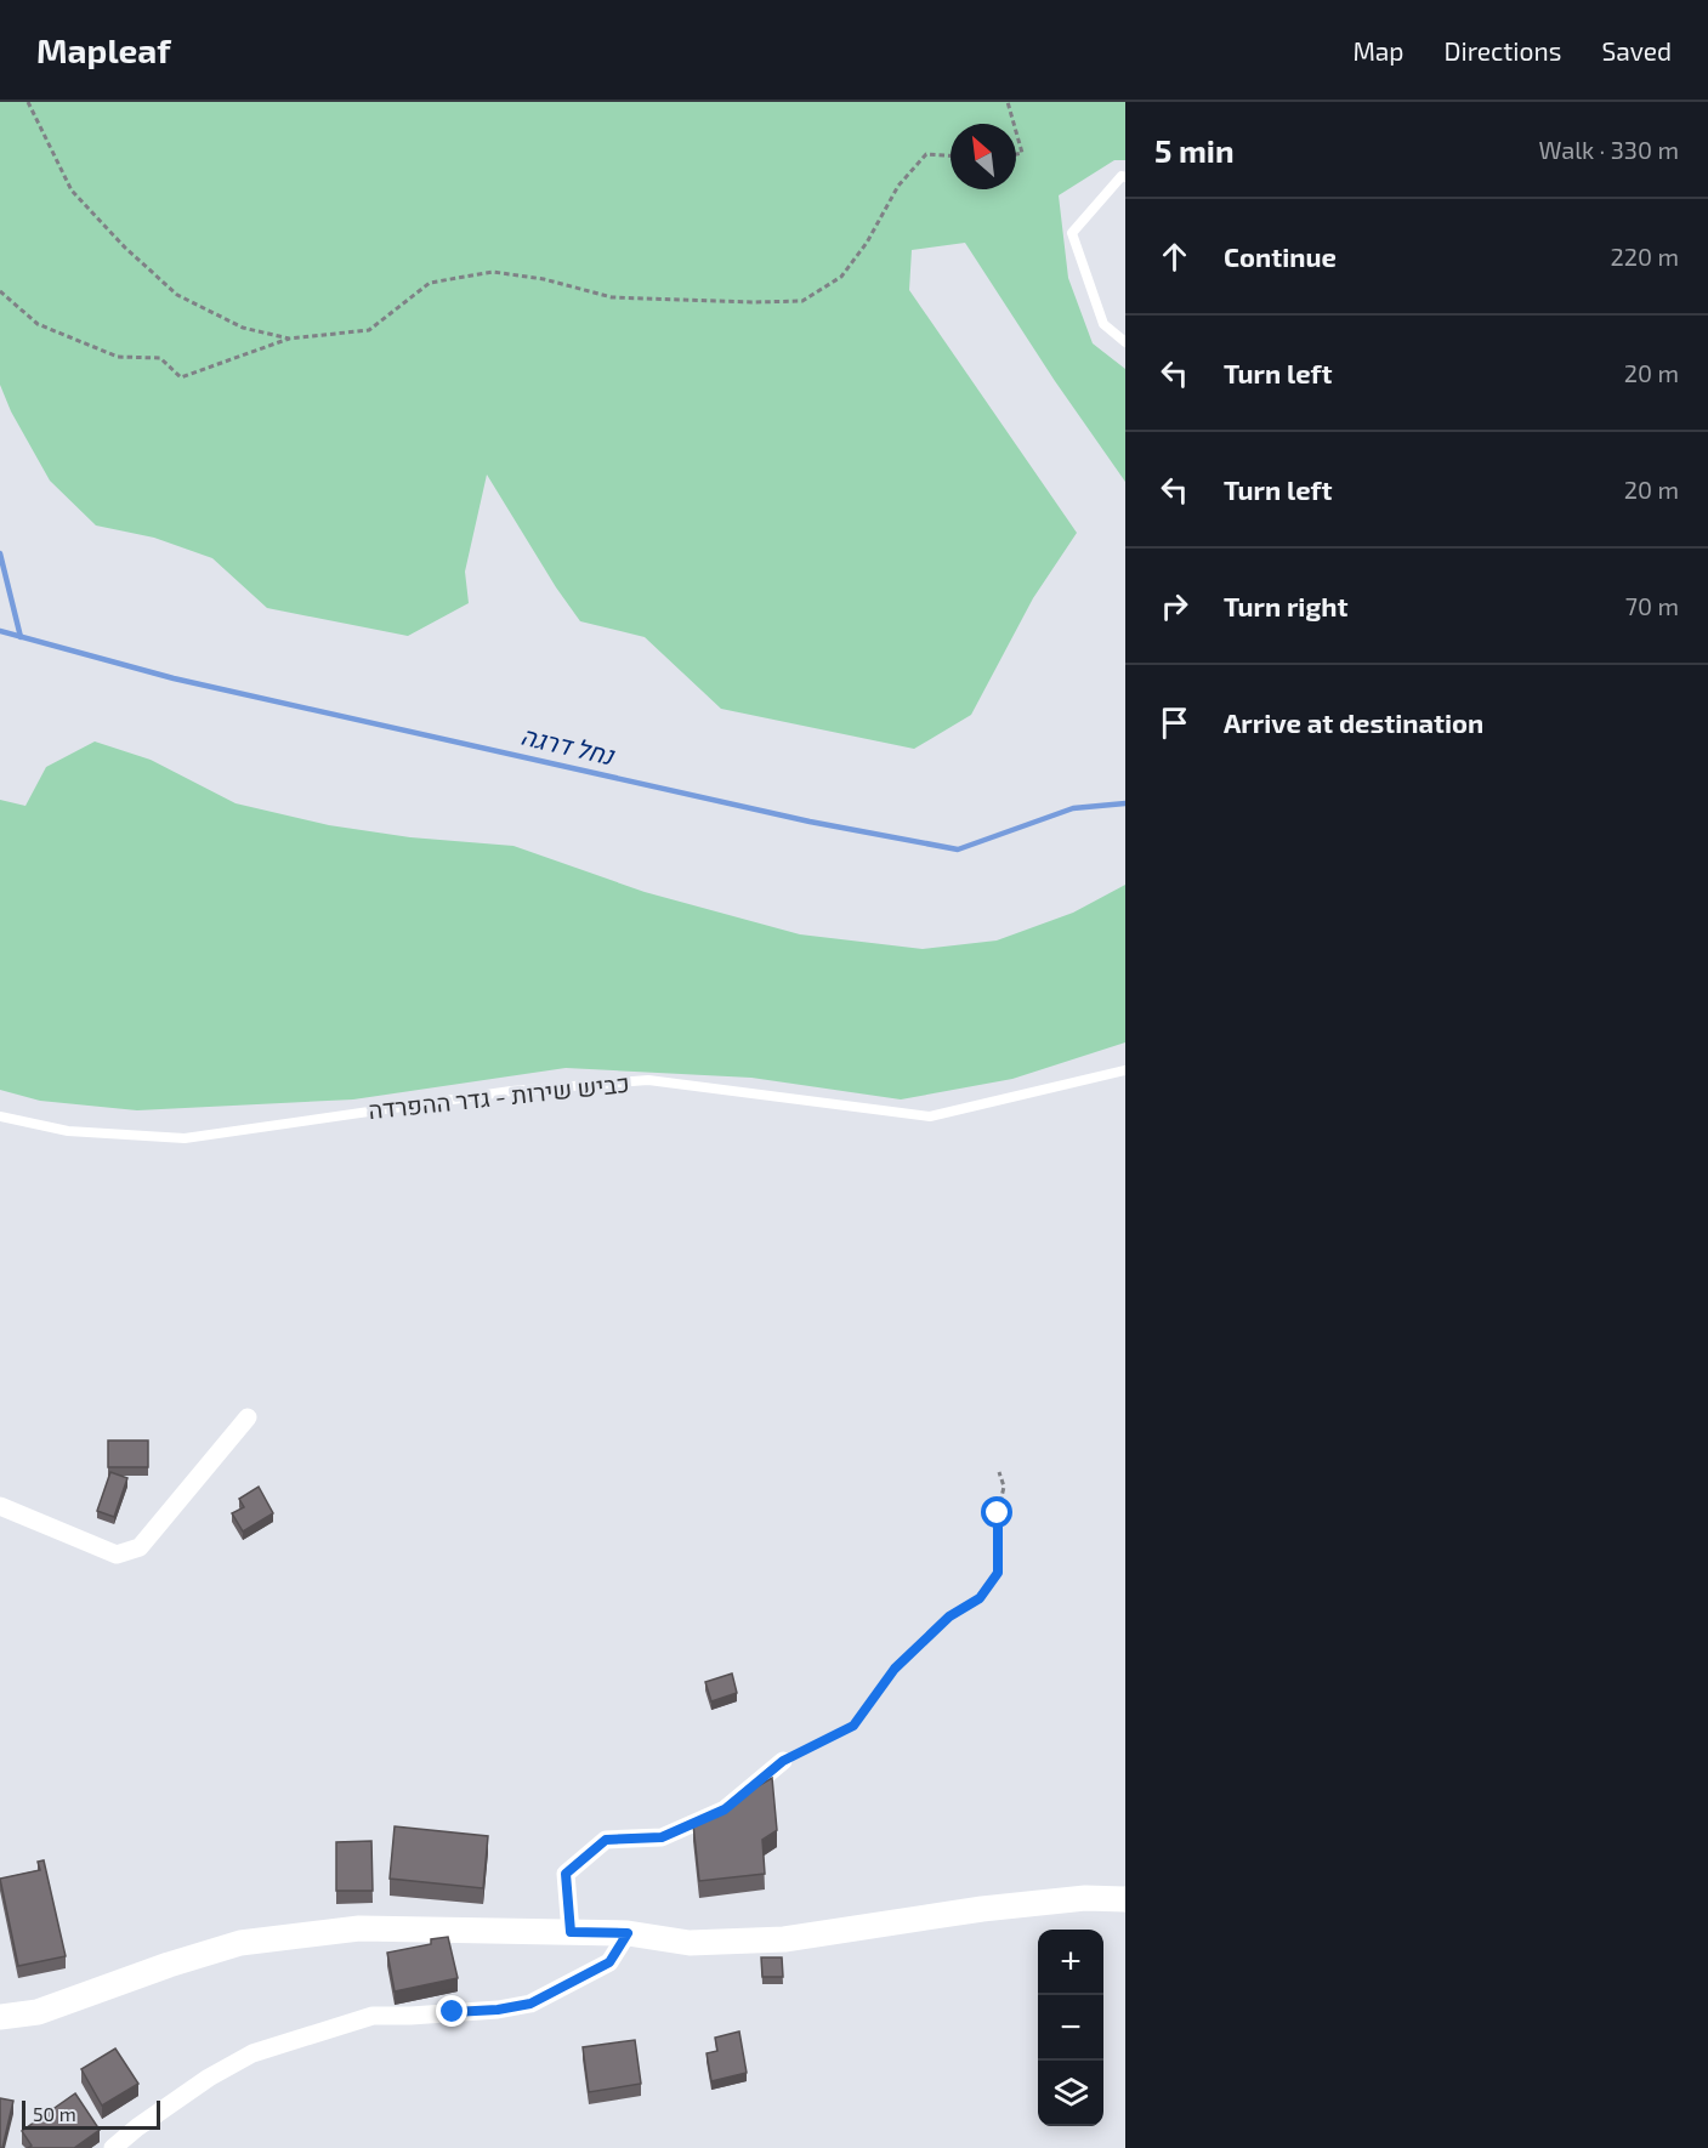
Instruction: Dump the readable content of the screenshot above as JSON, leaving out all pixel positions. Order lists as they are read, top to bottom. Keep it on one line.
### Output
{"streets":{"lane":["כביש שירות - גדר ההפרדה"]},"water":["נחל דרגה"],"scale_bar":"50 m","north":"top left","page":{"header":"Mapleaf","nav":["Map","Directions","Saved"],"heading":["5 min","Walk · 330 m"],"list":[["Continue","220 m"],["Turn left","20 m"],["Turn left","20 m"],["Turn right","70 m"],"Arrive at destination"],"map_buttons":["+","−"],"scale":"50 m"}}
